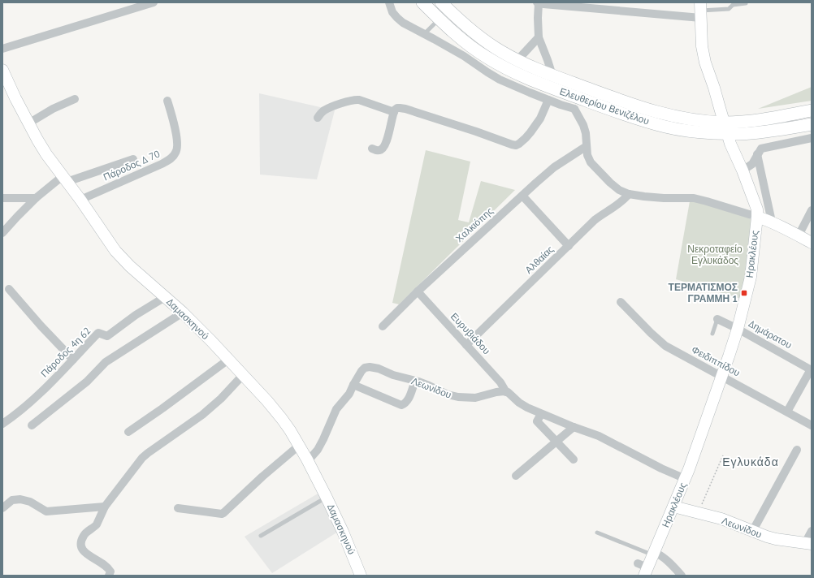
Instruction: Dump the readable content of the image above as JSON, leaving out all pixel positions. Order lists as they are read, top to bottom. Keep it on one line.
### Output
{"streets":{"main road":["Ελευθερίου Βενιζέλου","Ηρακλέους","Δαμασκηνού","Λεωνίδου"],"street":["Πάροδος Δ 70","Χαλκιόπης","Αλθαίας","Ευρυβιάδου","Δημάρατου","Πάροδος 4η 62","Φειδιππίδου"]},"crossings":[["Ελευθερίου Βενιζέλου","Ηρακλέους"],["Πάροδος Δ 70","Δαμασκηνού"],["Χαλκιόπης","Ευρυβιάδου"],["Ηρακλέους","Δημάρατου"],["Ηρακλέους","Φειδιππίδου"],["Ηρακλέους","Λεωνίδου"],["Αλθαίας","Ευρυβιάδου"],["Δαμασκηνού","Πάροδος 4η 62"],["Δαμασκηνού","Λεωνίδου"],["Ευρυβιάδου","Λεωνίδου"]],"districts":["Εγλυκάδα"],"parks":["Νεκροταφείο Εγλυκάδος"],"places":{"transit":["ΤΕΡΜΑΤΙΣΜΟΣ ΓΡΑΜΜΗ 1"]}}
